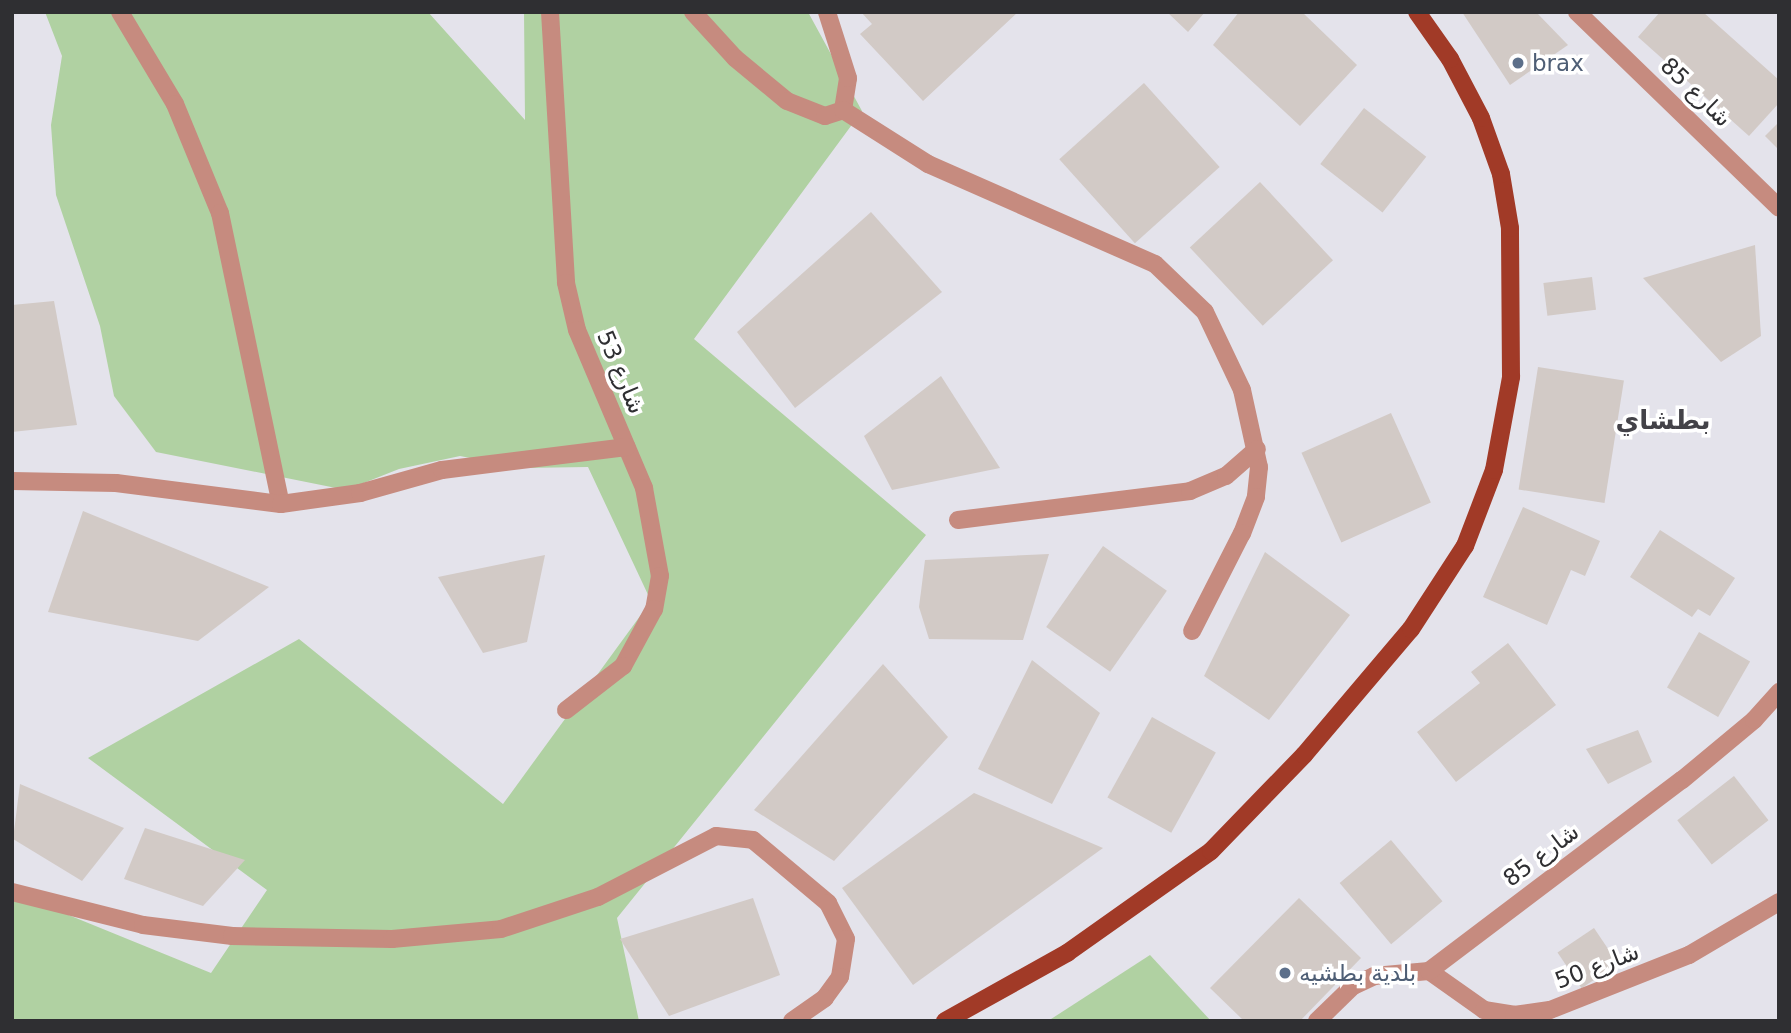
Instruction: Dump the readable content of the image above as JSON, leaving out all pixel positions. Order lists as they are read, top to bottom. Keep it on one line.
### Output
{"streets":{"street":["شارع 85","شارع 53","شارع 50"]},"crossings":[["شارع 85","شارع 50"]],"districts":["بطشاي"],"places":["brax","بلدية بطشيه"]}
